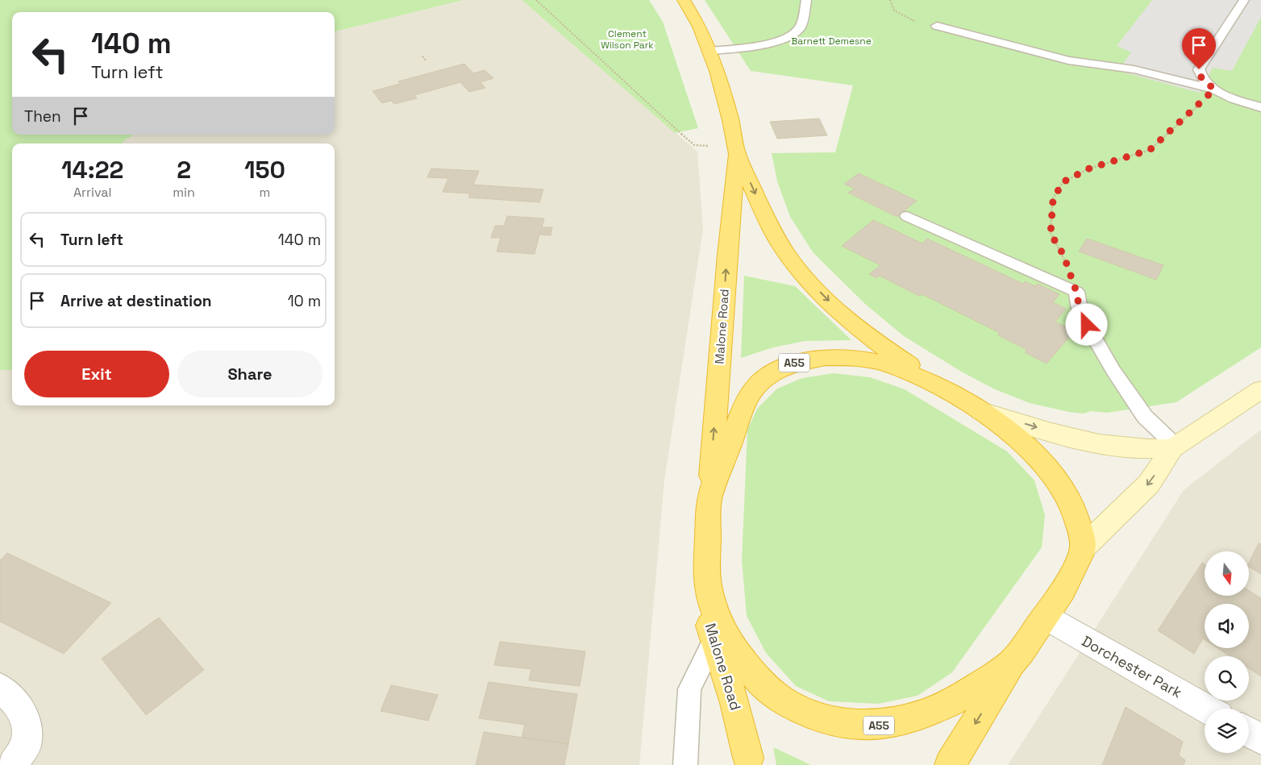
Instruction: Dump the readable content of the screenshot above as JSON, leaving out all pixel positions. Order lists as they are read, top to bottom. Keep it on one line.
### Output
{"streets":{"highway":["Malone Road","A55"],"street":["Dorchester Park"]},"crossings":[["Malone Road","A55"],["A55","Dorchester Park"]],"parks":["Clement Wilson Park","Barnett Demesne"],"north":"bottom","page":{"turn":["140 m","Turn left"],"then":"Then","eta":["14:22","Arrival","2","min","150","m"],"list":[{"name":"Turn left","value":"140 m"},{"name":"Arrive at destination","value":"10 m"}],"buttons":["Exit","Share"]}}
